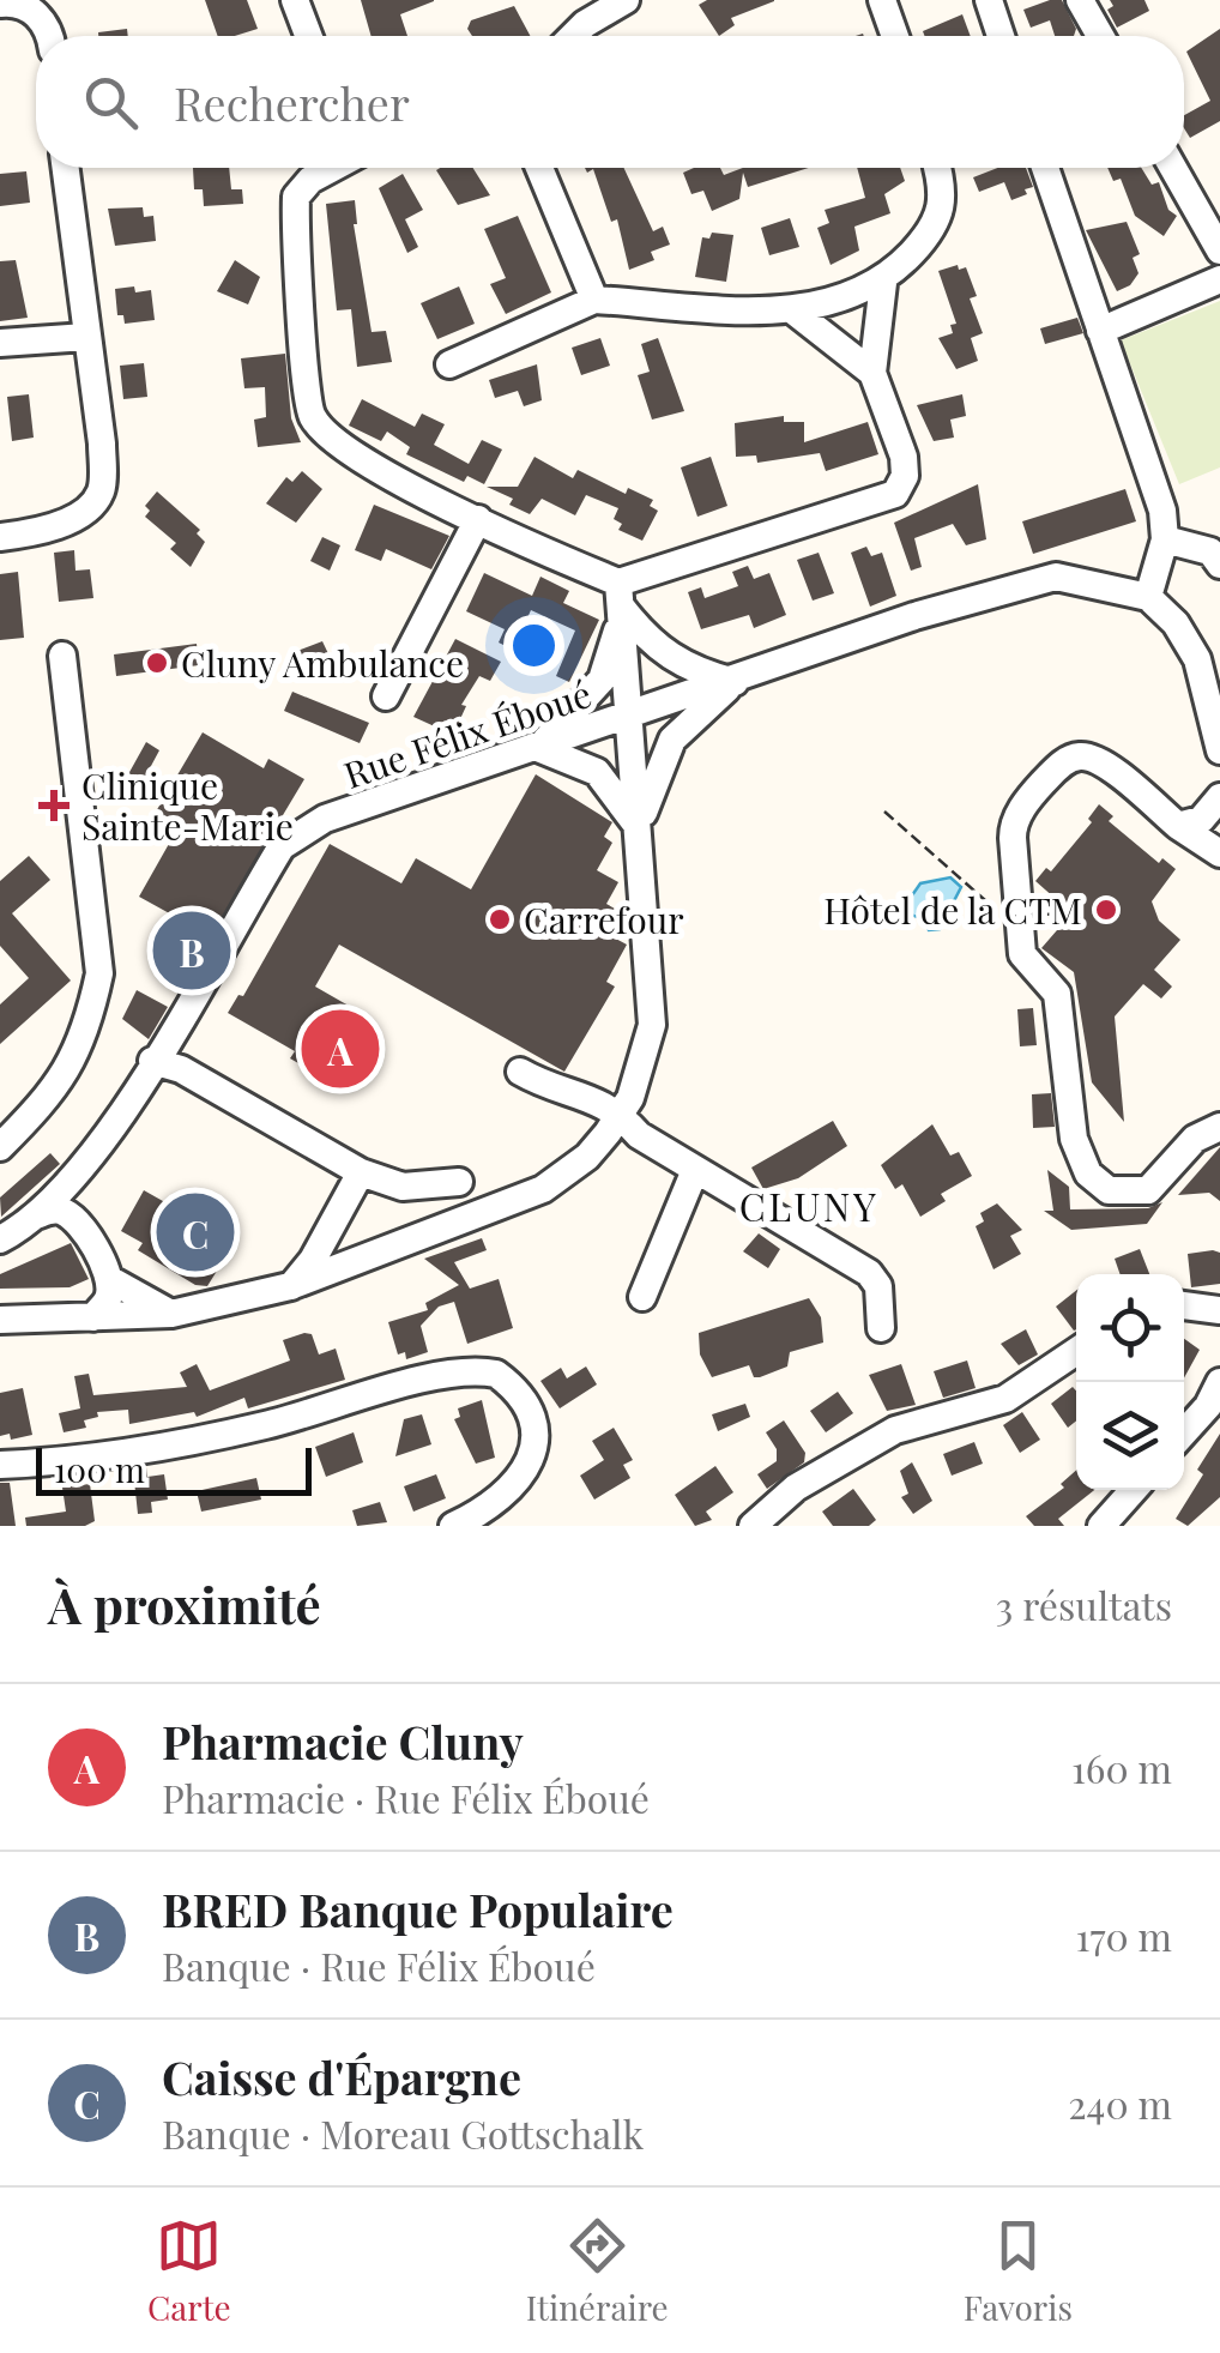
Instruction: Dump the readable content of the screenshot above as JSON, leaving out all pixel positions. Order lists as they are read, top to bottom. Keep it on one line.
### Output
{"streets":{"street":["Rue Félix Éboué"]},"districts":["CLUNY"],"places":{"other":["Cluny Ambulance","Hôtel de la CTM","Carrefour"],"health":["Clinique Sainte-Marie"]},"scale_bar":"100 m","page":{"search":"Rechercher","pins":["B","A","C"],"scale":"100 m","heading":["À proximité","3 résultats"],"list":[{"mark":"A","name":"Pharmacie Cluny","note":"Pharmacie · Rue Félix Éboué","value":"160 m"},{"mark":"B","name":"BRED Banque Populaire","note":"Banque · Rue Félix Éboué","value":"170 m"},{"mark":"C","name":"Caisse d'Épargne","note":"Banque · Moreau Gottschalk","value":"240 m"}],"nav":["Carte","Itinéraire","Favoris"]}}
